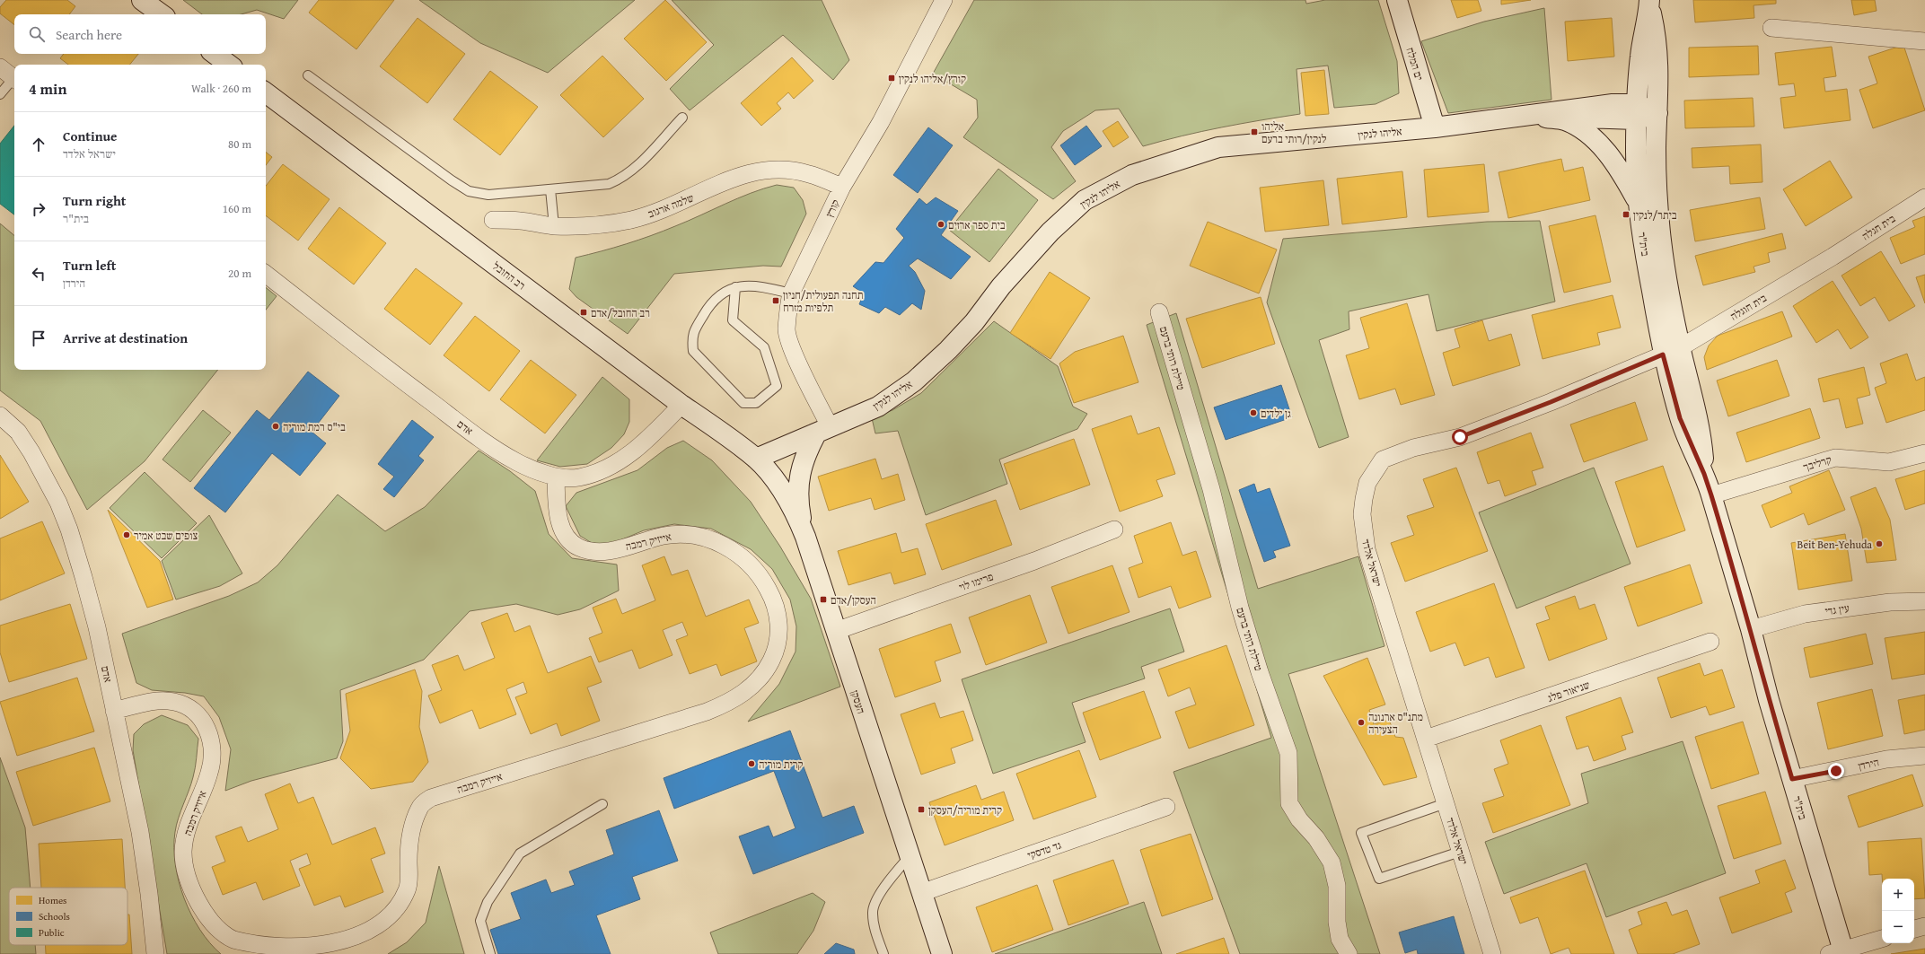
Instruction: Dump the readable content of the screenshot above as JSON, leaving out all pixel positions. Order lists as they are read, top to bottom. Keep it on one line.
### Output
{"streets":{"street":["ים המלח","אליהו לנקין","שלמה ארגוב","קורץ","בית חגלה","בית\"ר","רב החובל","בית חוגלה","טיילת רותי ברעם","אדם","קרליבך","אייזיק רמבה","ישראל אלדד","פרימו לוי","עין גדי","שניאור פלג","העסקן","הירדן","גד טדסקי"]},"crossings":[["ים המלח","אליהו לנקין"],["אליהו לנקין","קורץ"],["אליהו לנקין","בית\"ר"],["אליהו לנקין","רב החובל"],["אליהו לנקין","העסקן"],["שלמה ארגוב","קורץ"],["בית חגלה","בית חוגלה"],["בית\"ר","בית חוגלה"],["בית\"ר","קרליבך"],["בית\"ר","ישראל אלדד"],["בית\"ר","עין גדי"],["בית\"ר","הירדן"],["רב החובל","אדם"],["רב החובל","העסקן"],["בית חוגלה","ישראל אלדד"],["אדם","אייזיק רמבה"],["ישראל אלדד","שניאור פלג"],["פרימו לוי","העסקן"],["העסקן","גד טדסקי"]],"places":{"transit":["קורץ/אליהו לנקין","אליהו לנקין/רותי ברעם","ביתר/לנקין","תחנה תפעולית/חניון תלפיות מזרח","רב החובל/אדם","העסקן/אדם","קרית מוריה/העסקן"],"other":["בית ספר ארזים","גן ילדים","בי\"ס רמת מוריה","צופים שבט אמיר","Beit Ben-Yehuda","מתנ\"ס ארנונה הצעירה","קרית מוריה"]},"legend":["Homes","Schools","Public"],"page":{"search":"Search here","heading":["4 min","Walk · 260 m"],"list":[["Continue","ישראל אלדד","80 m"],["Turn right","בית\"ר","160 m"],["Turn left","הירדן","20 m"],"Arrive at destination"],"map_buttons":["+","−"]}}
